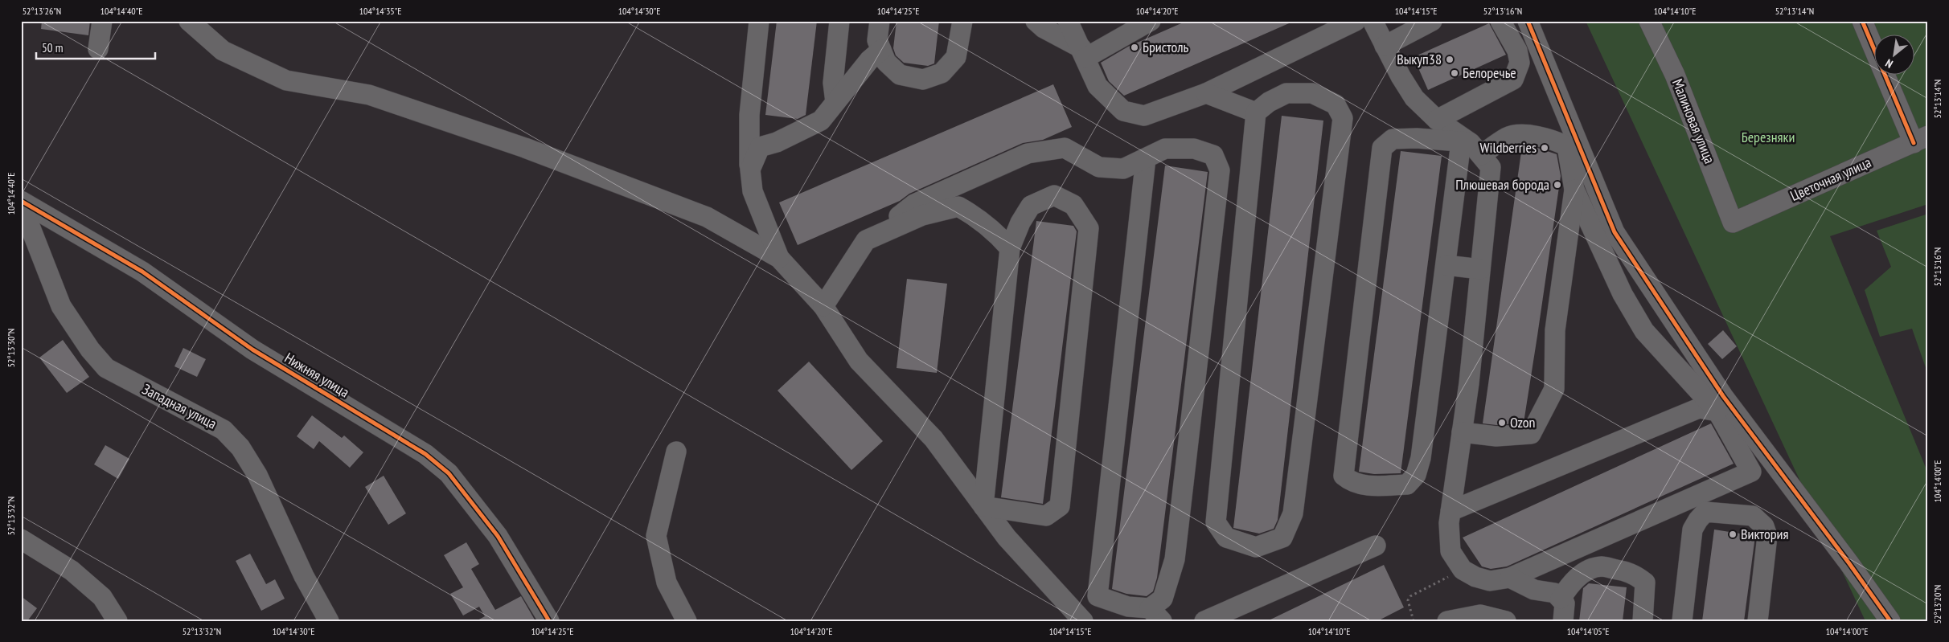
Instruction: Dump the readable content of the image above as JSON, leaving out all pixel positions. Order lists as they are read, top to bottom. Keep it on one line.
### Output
{"streets":{"street":["Малиновая улица","Цветочная улица","Нижняя улица","Западная улица"]},"crossings":[["Малиновая улица","Цветочная улица"],["Нижняя улица","Западная улица"]],"parks":["Березняки"],"places":["Бристоль","Выкуп38","Белоречье","Wildberries","Плюшевая борода","Ozon","Виктория"],"scale_bar":"50 m","north":"bottom left","coordinates":["52°13'26\"N","104°14'40\"E","104°14'35\"E","104°14'30\"E","104°14'25\"E","104°14'20\"E","104°14'15\"E","52°13'16\"N","104°14'10\"E","52°13'14\"N","52°13'30\"N","104°14'00\"E","52°13'32\"N","52°13'20\"N","104°14'05\"E"]}
